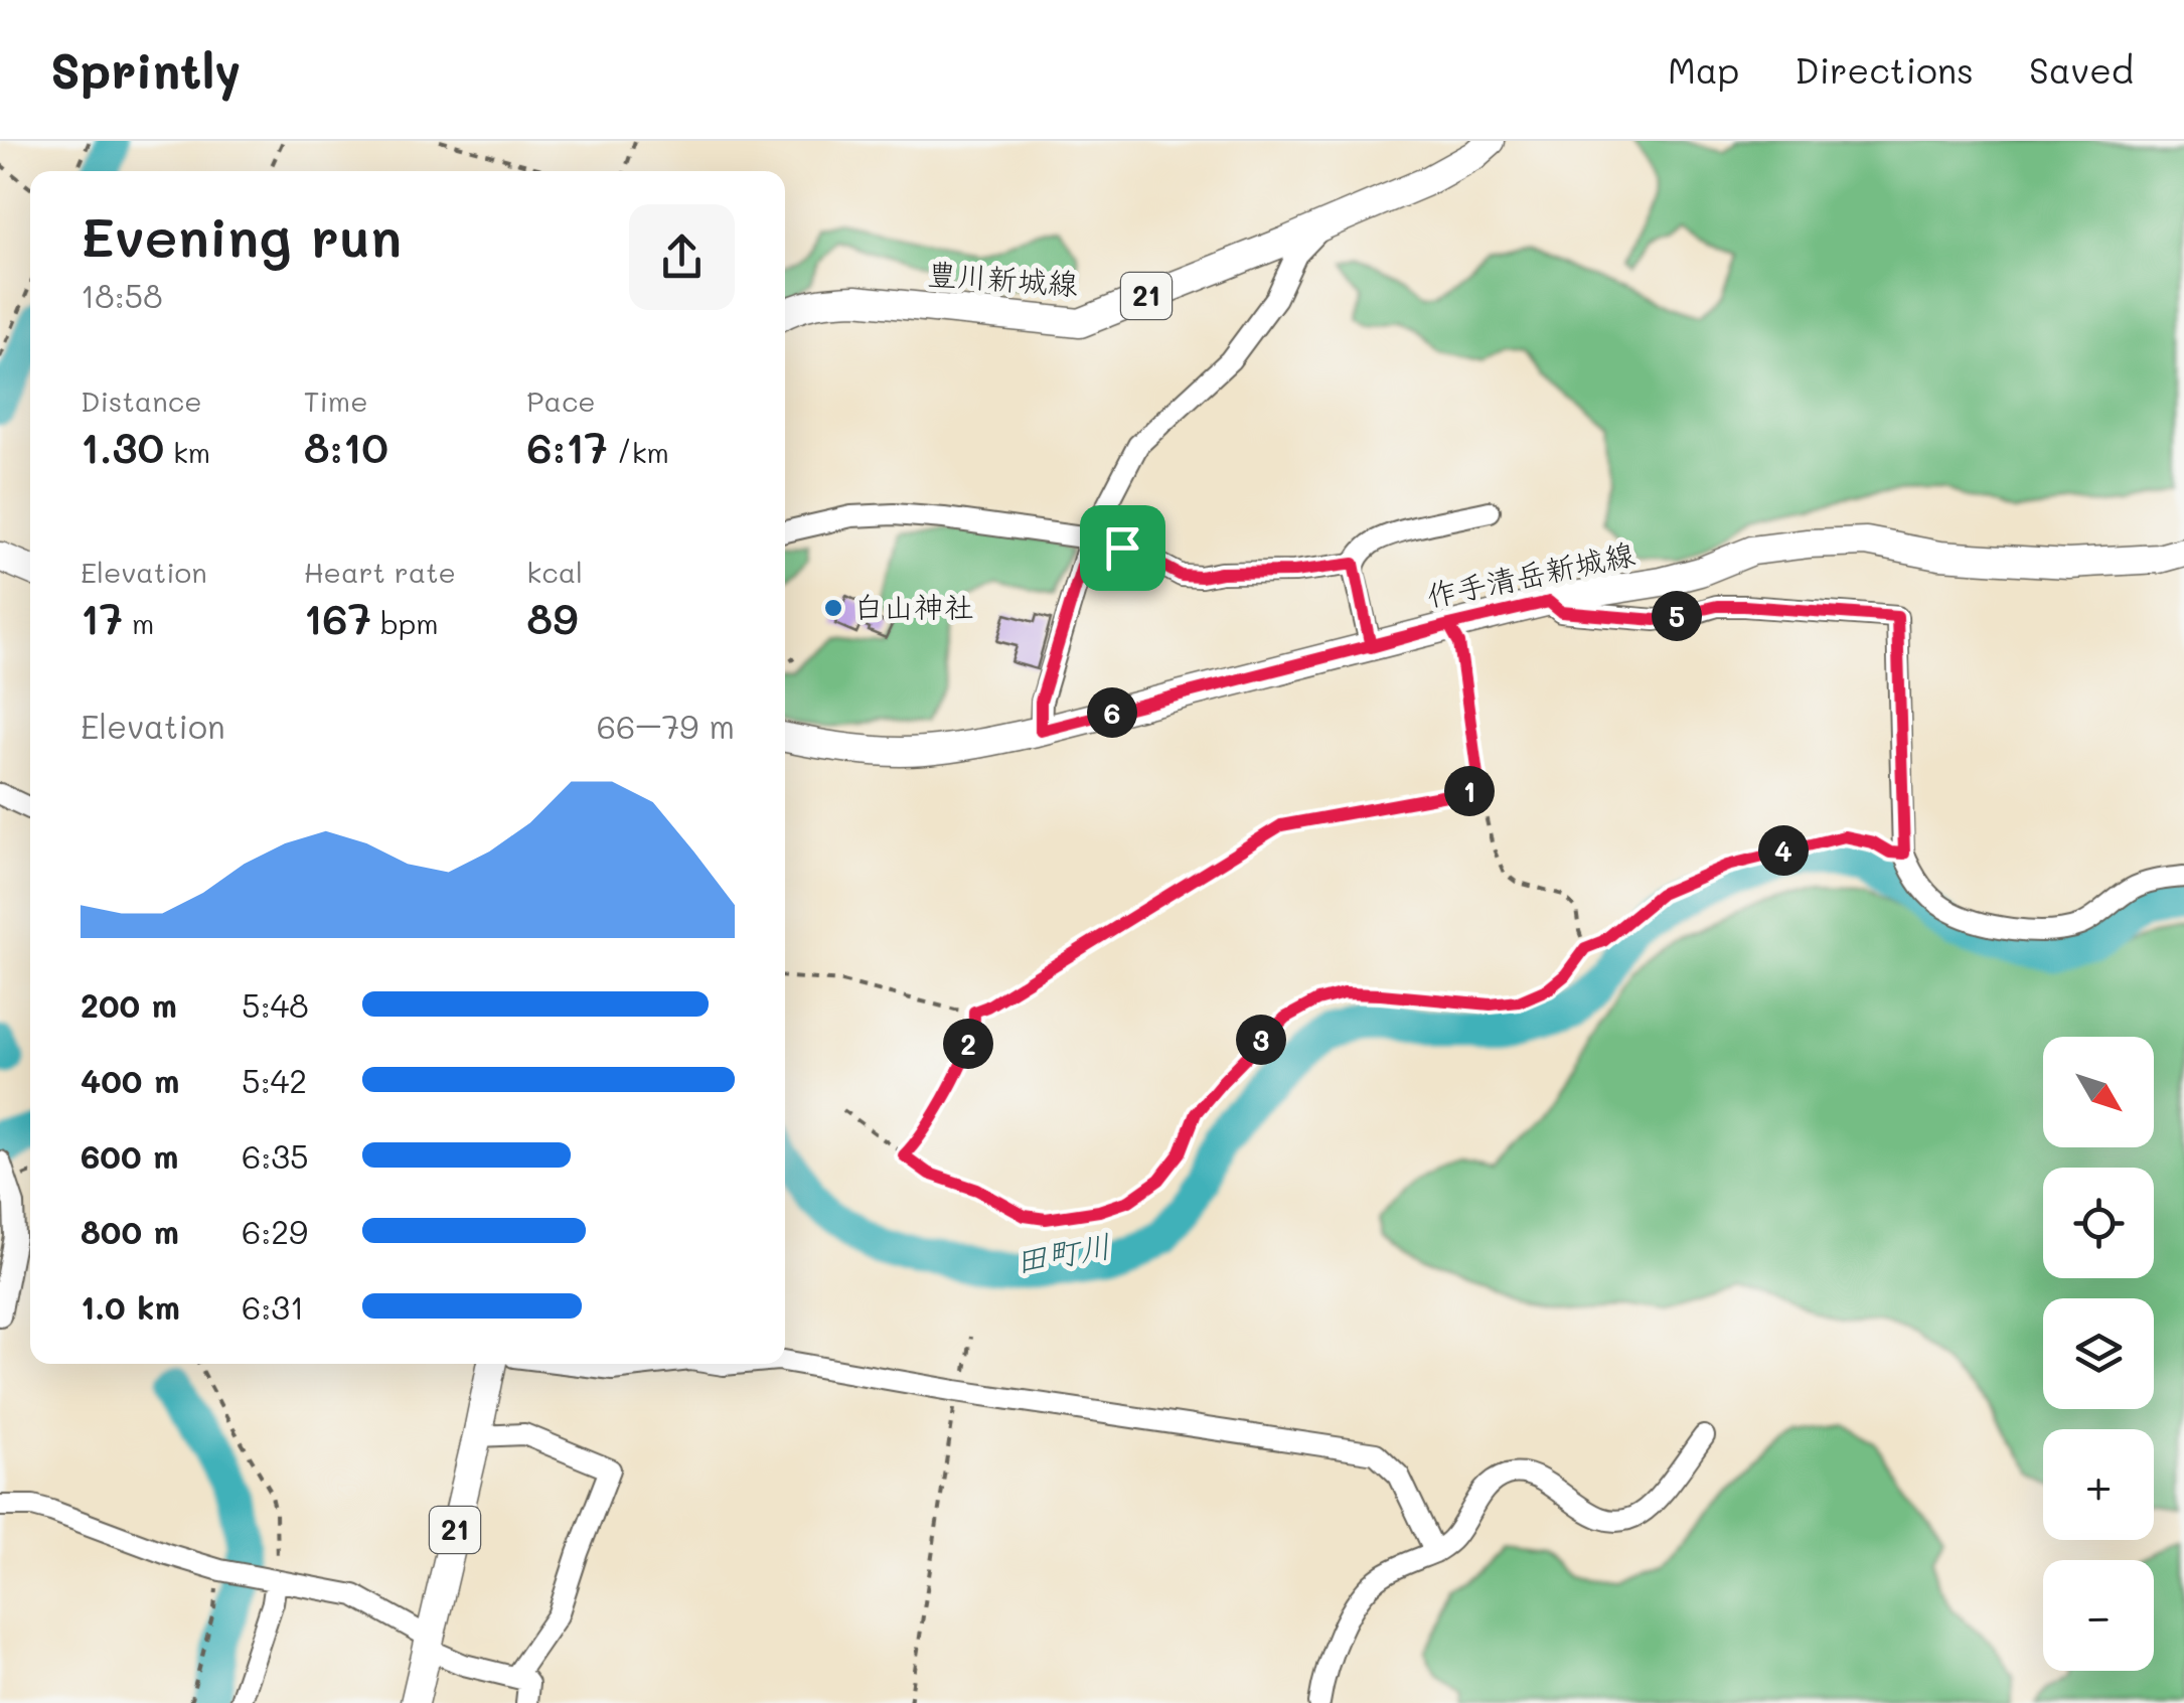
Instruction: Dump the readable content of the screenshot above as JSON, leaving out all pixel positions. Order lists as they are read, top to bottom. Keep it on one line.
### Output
{"streets":{"main road":["豊川新城線","21","作手清岳新城線"]},"water":["田町川"],"places":["白山神社"],"north":"bottom right","page":{"header":"Sprintly","nav":["Map","Directions","Saved"],"heading":["Evening run","18:58"],"stats":[["Distance","1.30 km"],["Time","8:10"],["Pace","6:17 /km"],["Elevation","17 m"],["Heart rate","167 bpm"],["kcal","89"]],"pins":["5","6","1","4","3","2"],"chart":["Elevation","66–79 m"],"list":[{"name":"200 m","note":"5:48"},{"name":"400 m","note":"5:42"},{"name":"600 m","note":"6:35"},{"name":"800 m","note":"6:29"},{"name":"1.0 km","note":"6:31"}],"map_buttons":["+","−"]}}
